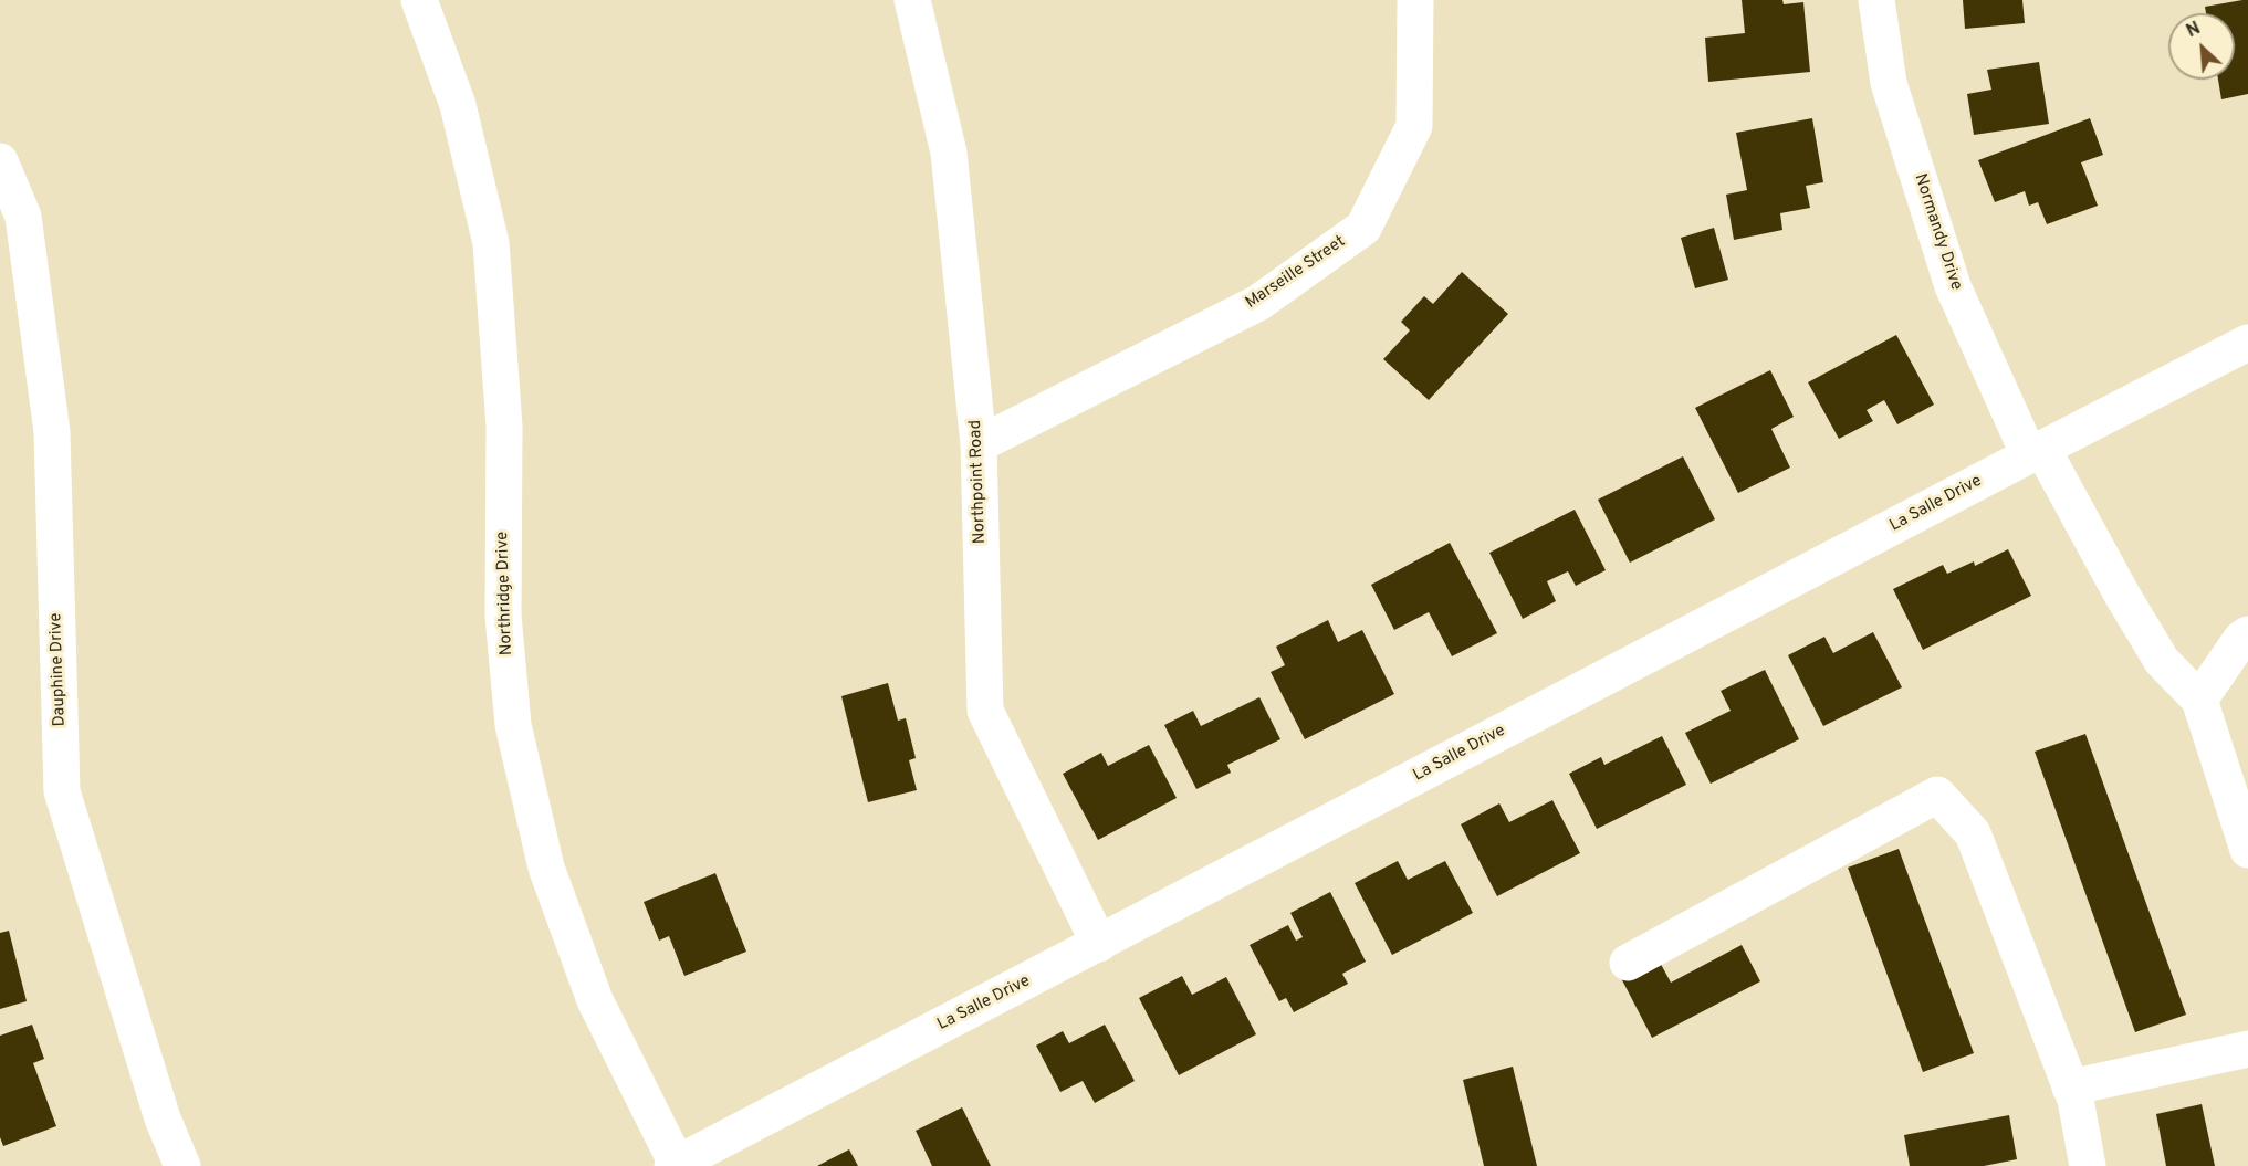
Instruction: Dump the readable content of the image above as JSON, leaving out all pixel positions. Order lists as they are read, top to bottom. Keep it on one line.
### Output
{"streets":{"street":["Normandy Drive","Marseille Street","Northpoint Road","La Salle Drive","Northridge Drive","Dauphine Drive"]},"crossings":[["Normandy Drive","La Salle Drive"],["Marseille Street","Northpoint Road"],["Northpoint Road","La Salle Drive"],["La Salle Drive","Northridge Drive"]],"north":"top left"}
